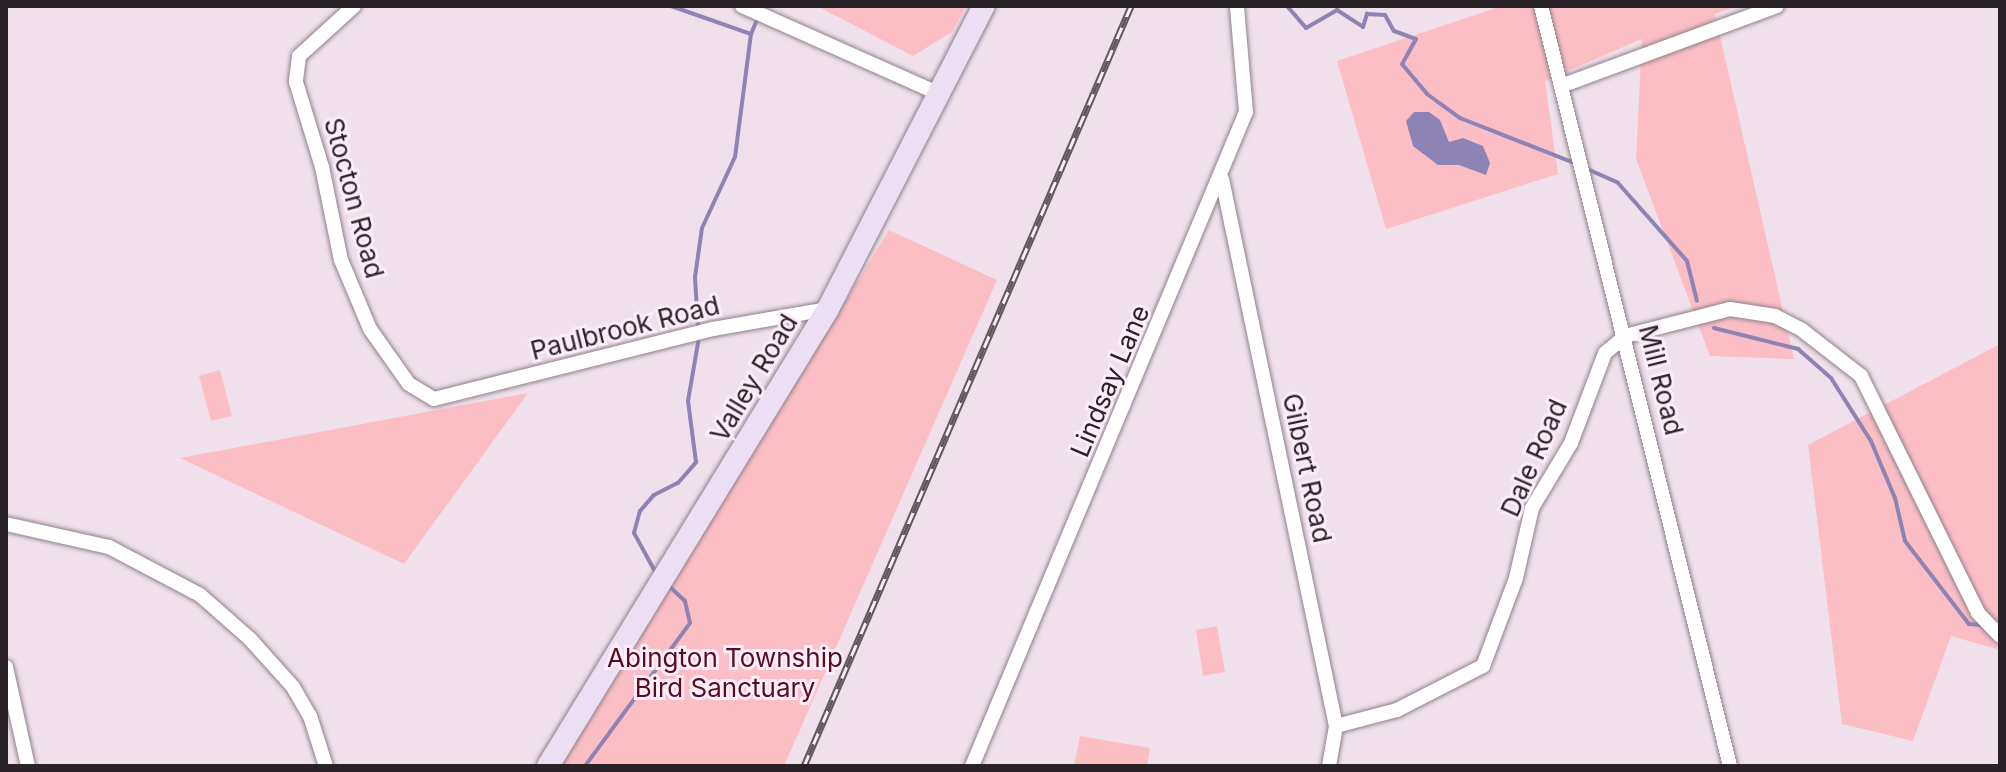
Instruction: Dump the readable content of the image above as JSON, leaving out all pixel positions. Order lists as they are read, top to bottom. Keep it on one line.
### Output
{"streets":{"main road":["Valley Road"],"street":["Stocton Road","Paulbrook Road","Mill Road","Lindsay Lane","Dale Road","Gilbert Road"]},"crossings":[["Stocton Road","Paulbrook Road"],["Paulbrook Road","Valley Road"],["Mill Road","Dale Road"],["Lindsay Lane","Gilbert Road"],["Dale Road","Gilbert Road"]],"parks":["Abington Township Bird Sanctuary"]}
